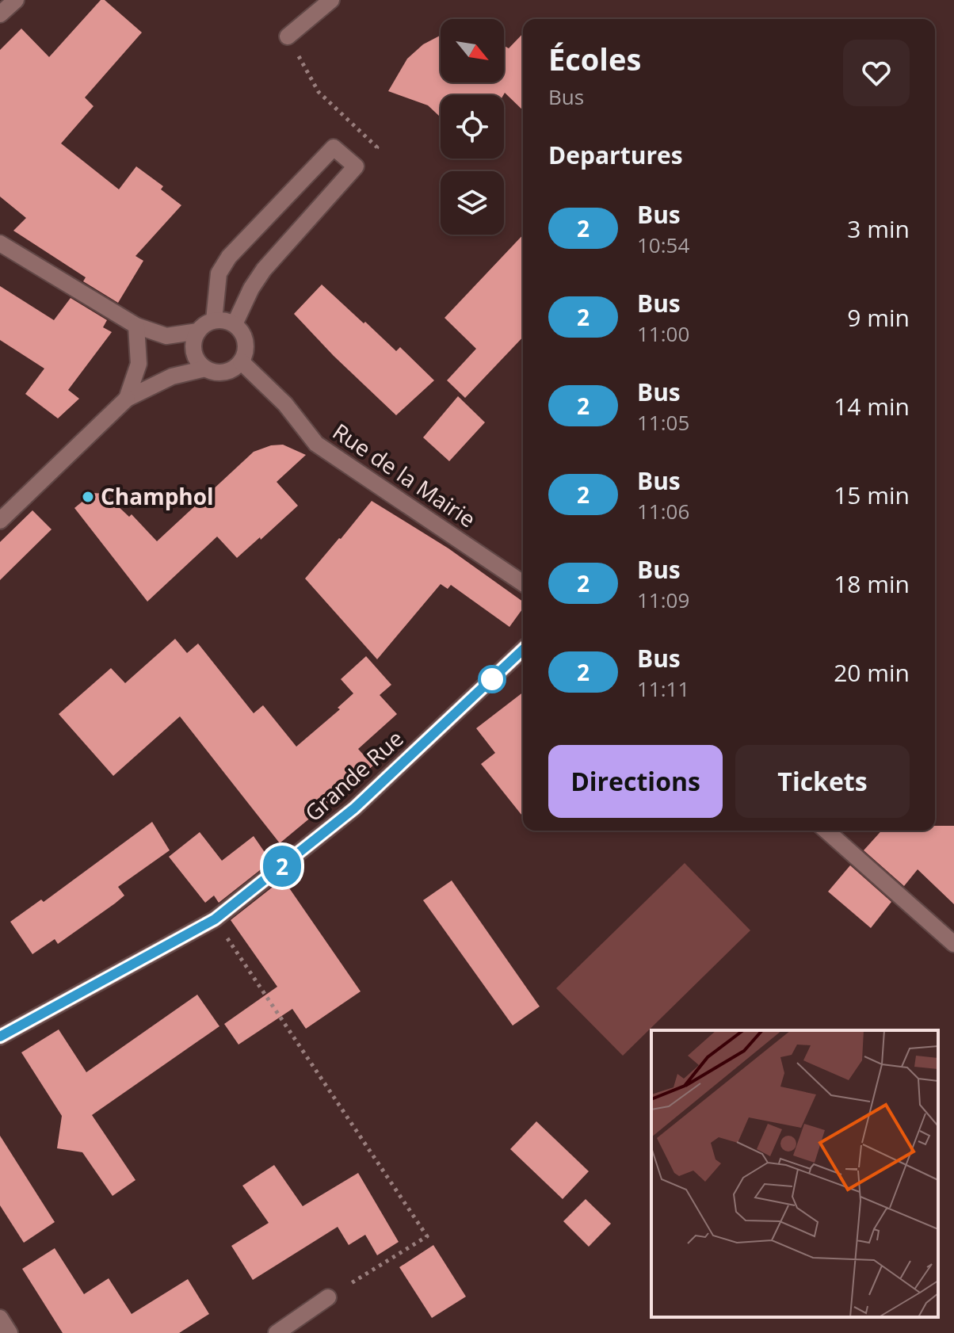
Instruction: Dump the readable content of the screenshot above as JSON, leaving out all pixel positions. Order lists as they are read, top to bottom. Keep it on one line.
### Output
{"streets":{"street":["Rue de la Mairie","Grande Rue"]},"places":["Champhol"],"lines":["bus line 2"],"north":"bottom right","page":{"on_map":"2","heading":[["Écoles","Bus"],"Departures"],"list":[{"mark":"2","name":"Bus","note":"10:54","value":"3 min"},{"mark":"2","name":"Bus","note":"11:00","value":"9 min"},{"mark":"2","name":"Bus","note":"11:05","value":"14 min"},{"mark":"2","name":"Bus","note":"11:06","value":"15 min"},{"mark":"2","name":"Bus","note":"11:09","value":"18 min"},{"mark":"2","name":"Bus","note":"11:11","value":"20 min"}],"buttons":["Directions","Tickets"]}}
